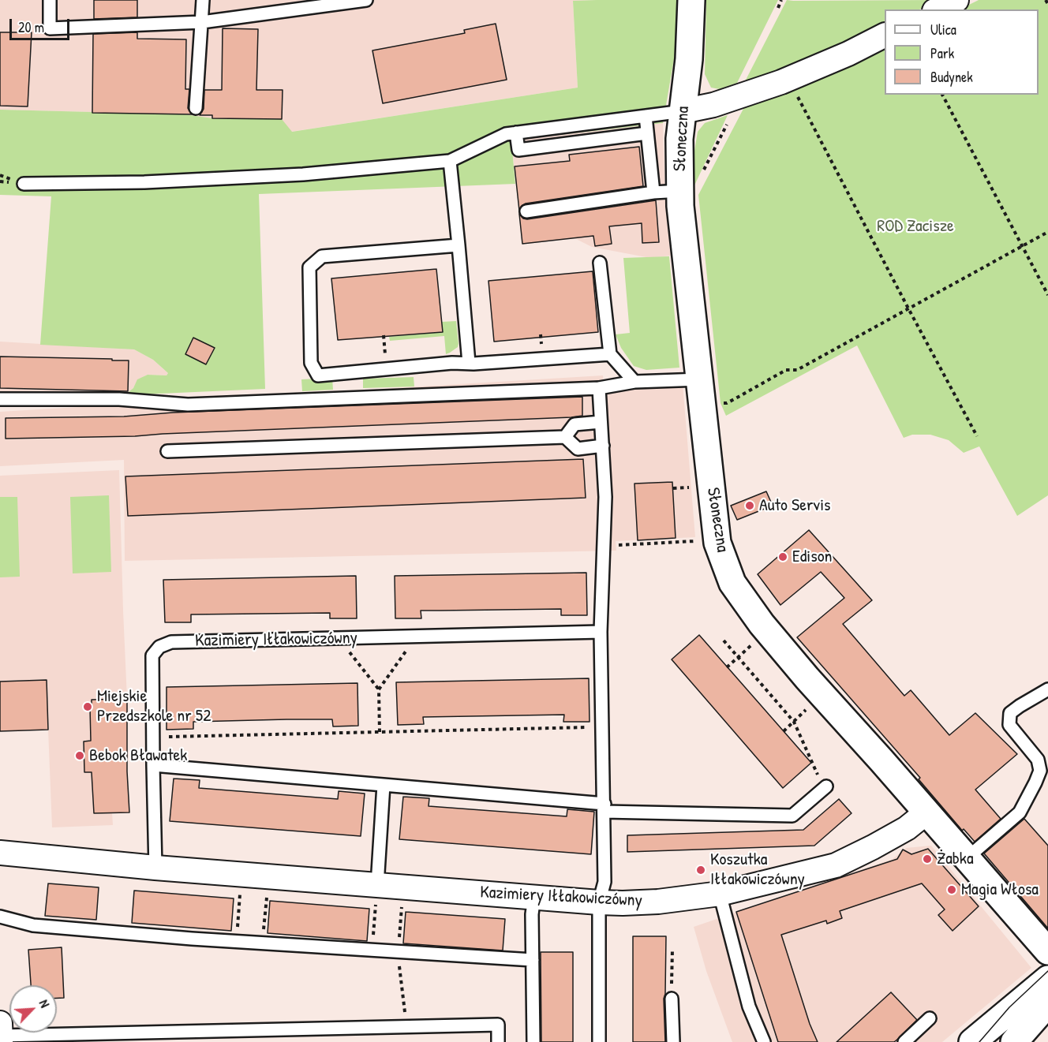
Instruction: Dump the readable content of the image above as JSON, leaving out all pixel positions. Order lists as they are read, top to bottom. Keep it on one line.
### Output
{"streets":{"street":["Słoneczna","Kazimiery Iłłakowiczówny"]},"crossings":[["Słoneczna","Kazimiery Iłłakowiczówny"]],"parks":["ROD Zacisze"],"places":["Auto Servis","Edison","Miejskie Przedszkole nr 52","Bebok Bławatek","Żabka","Koszutka Iłłakowiczówny","Magia Włosa"],"legend":["Ulica","Park","Budynek"],"scale_bar":"20 m","north":"top right"}
